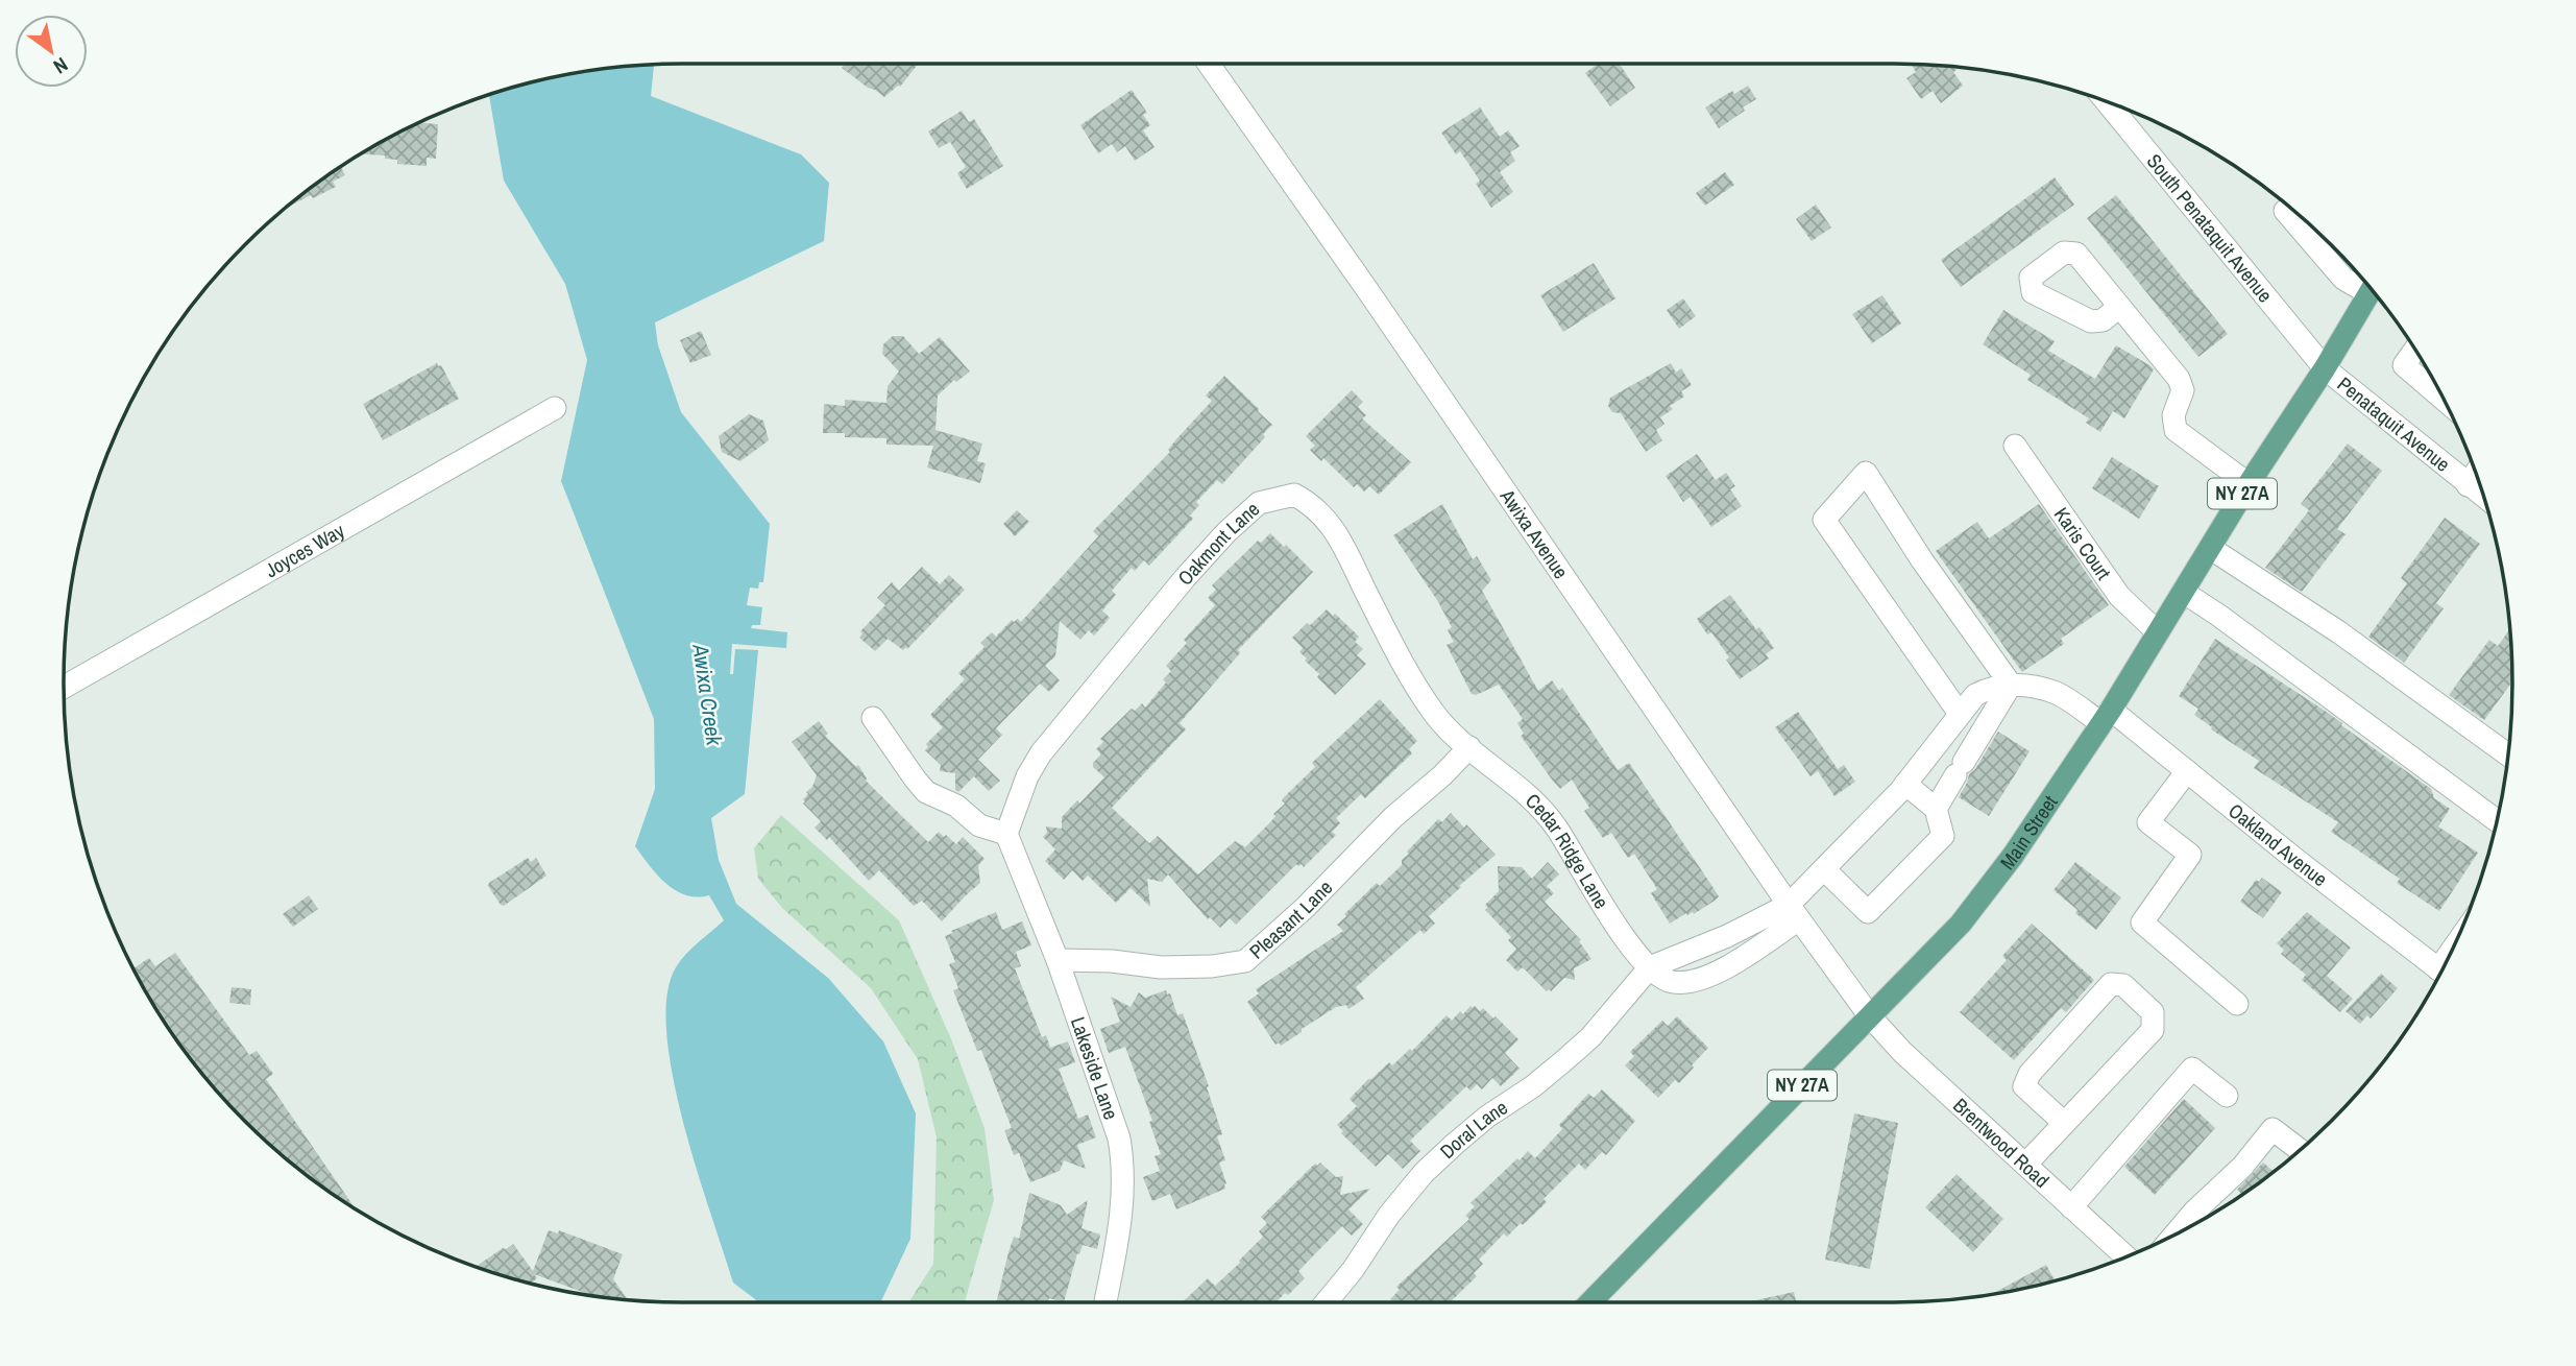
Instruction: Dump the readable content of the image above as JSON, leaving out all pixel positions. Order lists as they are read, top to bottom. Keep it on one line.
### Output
{"streets":{"main road":["NY 27A","Main Street"],"street":["South Penataquit Avenue","Penataquit Avenue","Awixa Avenue","Karis Court","Oakmont Lane","Joyces Way","Oakland Avenue","Cedar Ridge Lane","Pleasant Lane","Lakeside Lane","Doral Lane","Brentwood Road"]},"crossings":[["South Penataquit Avenue","Penataquit Avenue"],["South Penataquit Avenue","Main Street"],["Penataquit Avenue","Main Street"],["Awixa Avenue","Main Street"],["Awixa Avenue","Doral Lane"],["Awixa Avenue","Brentwood Road"],["Karis Court","Main Street"],["Oakmont Lane","Cedar Ridge Lane"],["Oakmont Lane","Pleasant Lane"],["Oakmont Lane","Lakeside Lane"],["Main Street","Oakland Avenue"],["Main Street","Brentwood Road"],["Cedar Ridge Lane","Pleasant Lane"],["Cedar Ridge Lane","Doral Lane"],["Pleasant Lane","Lakeside Lane"]],"water":["Awixa Creek"],"north":"bottom right"}
